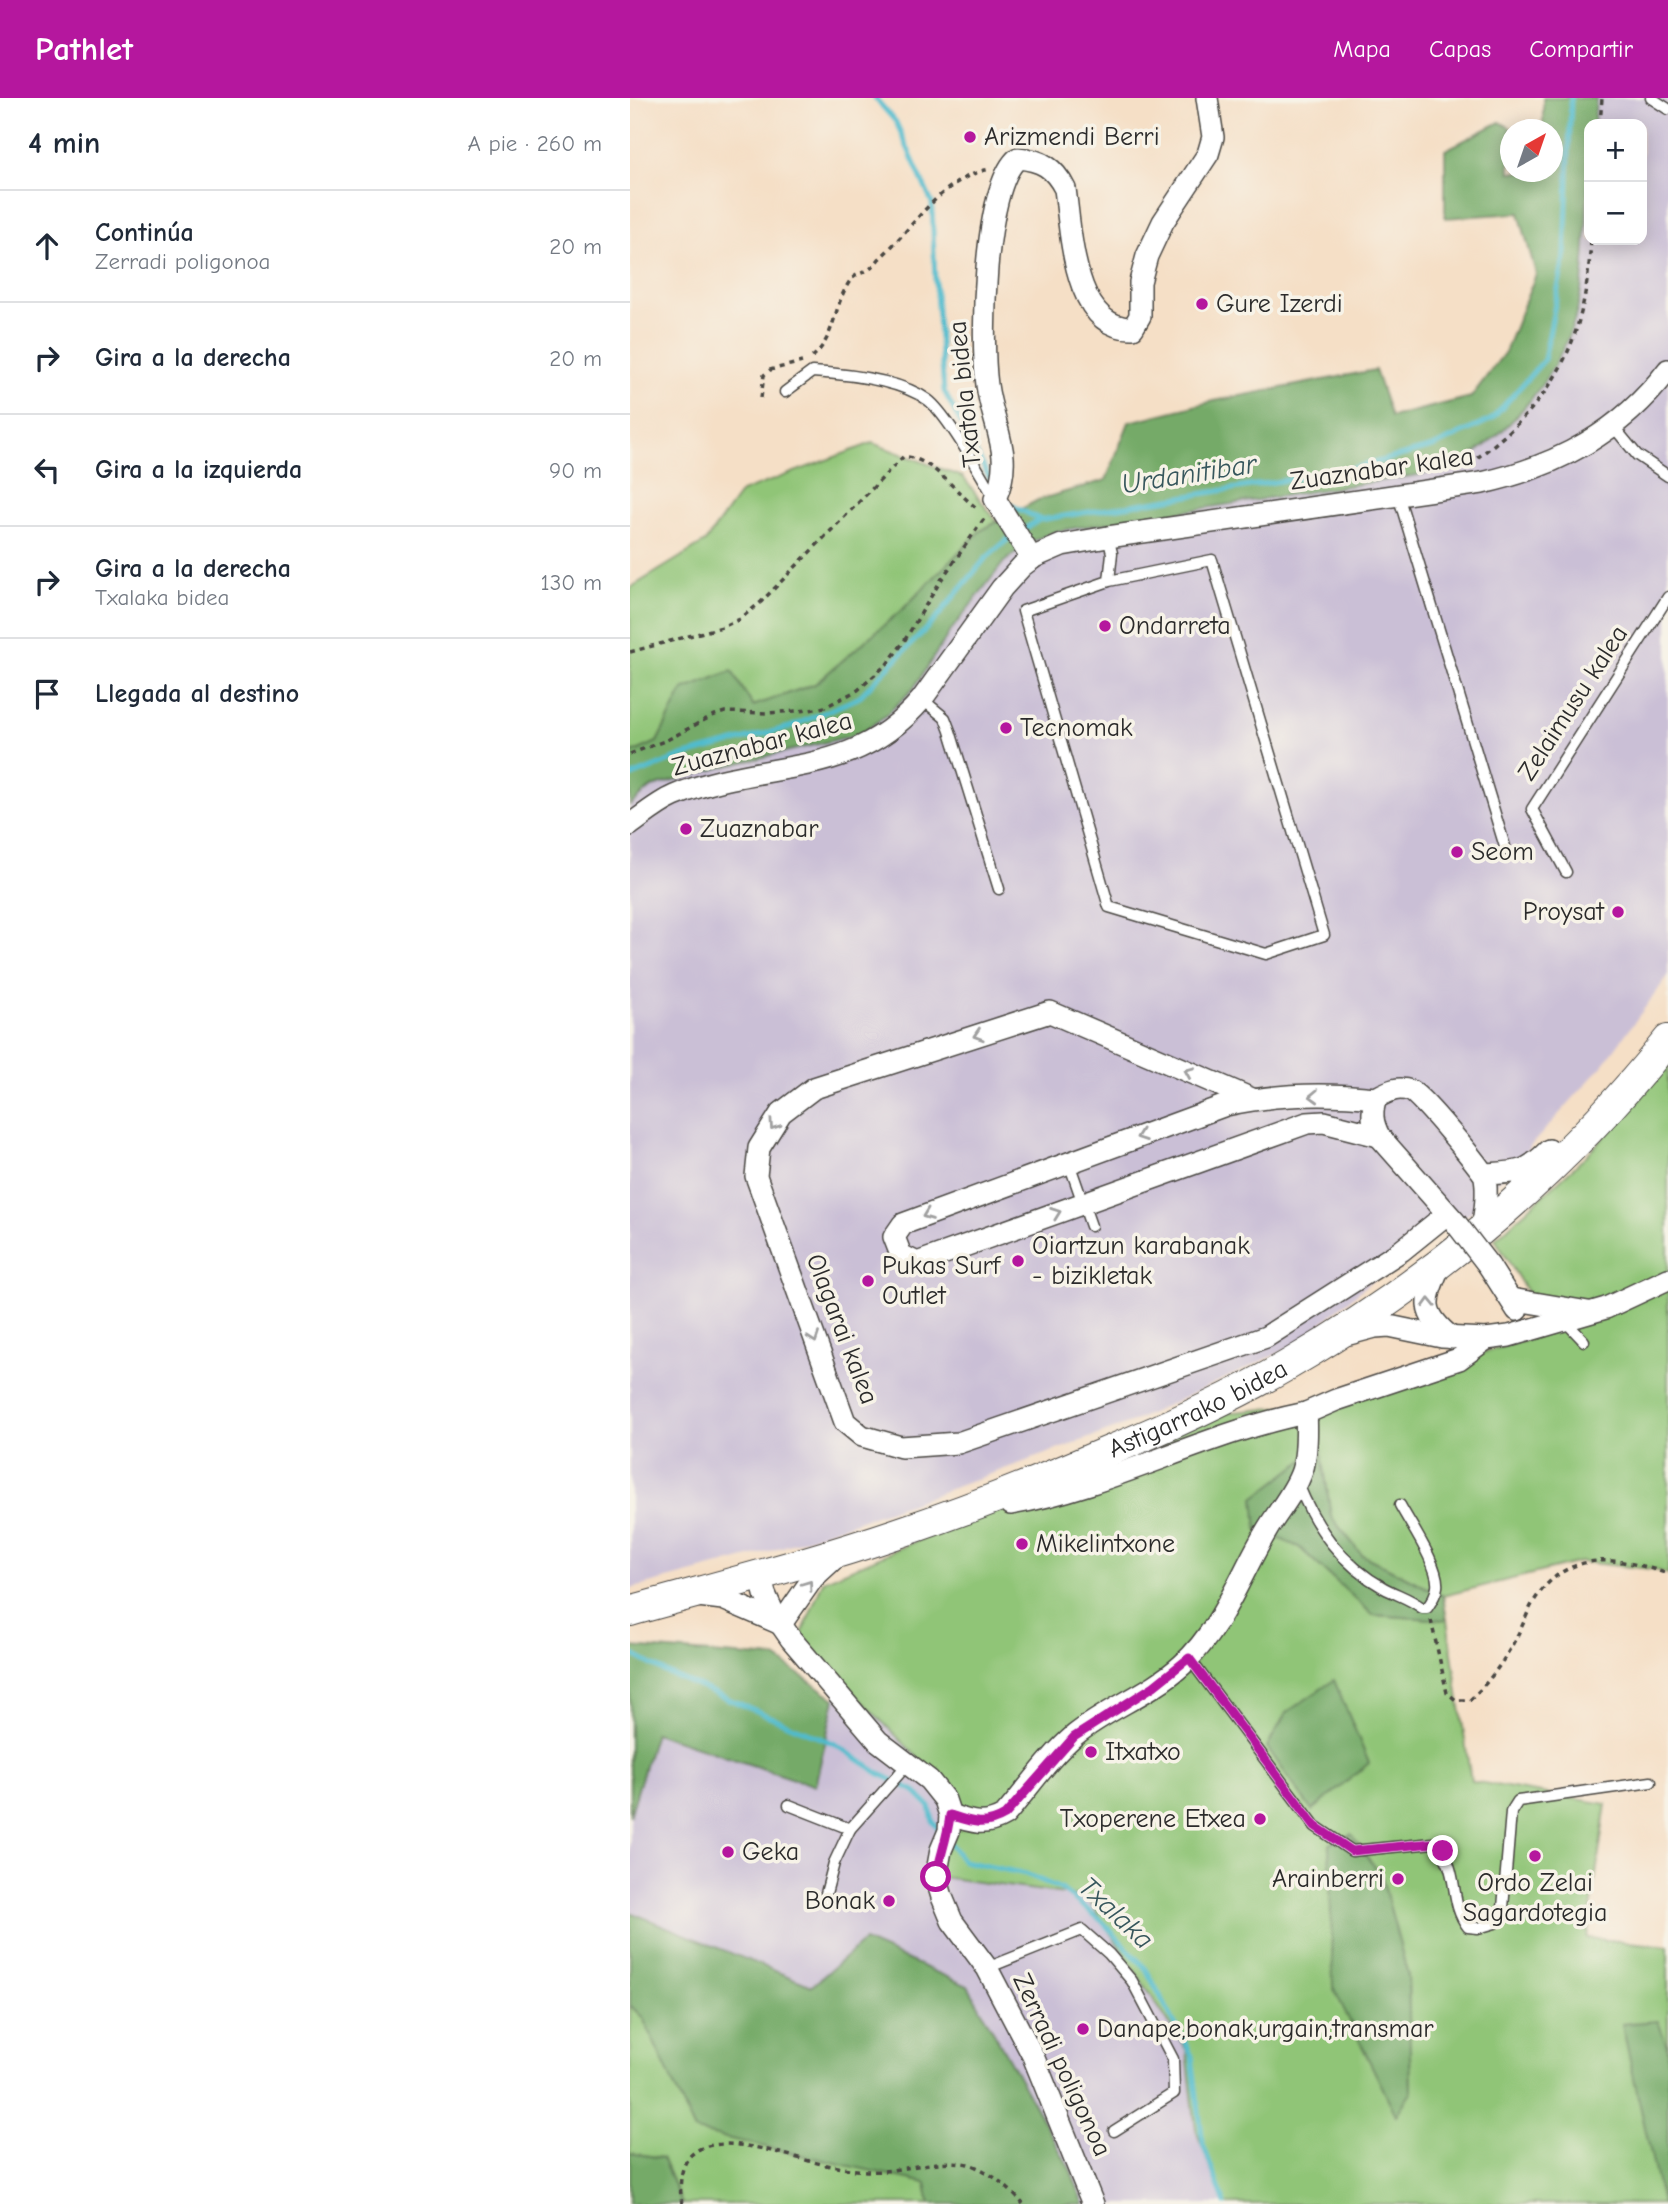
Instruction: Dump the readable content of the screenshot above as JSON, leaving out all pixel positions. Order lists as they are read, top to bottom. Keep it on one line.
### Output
{"streets":{"main road":["Astigarrako bidea"],"street":["Txatola bidea","Zuaznabar kalea","Olagarai kalea","Zerradi poligonoa"],"lane":["Zelaimusu kalea"]},"crossings":[["Txatola bidea","Zuaznabar kalea"],["Olagarai kalea","Astigarrako bidea"]],"water":["Urdanitibar","Txalaka"],"places":["Arizmendi Berri","Gure Izerdi","Ondarreta","Tecnomak","Zuaznabar","Seom","Proysat","Oiartzun karabanak - bizikletak","Pukas Surf Outlet","Mikelintxone","Itxatxo","Txoperene Etxea","Geka","Ordo Zelai Sagardotegia","Arainberri","Bonak","Danape,bonak,urgain,transmar"],"north":"top right","page":{"header":"Pathlet","nav":["Mapa","Capas","Compartir"],"heading":["4 min","A pie · 260 m"],"map_buttons":["+","−"],"list":[["Continúa","Zerradi poligonoa","20 m"],["Gira a la derecha","20 m"],["Gira a la izquierda","90 m"],["Gira a la derecha","Txalaka bidea","130 m"],"Llegada al destino"]}}
